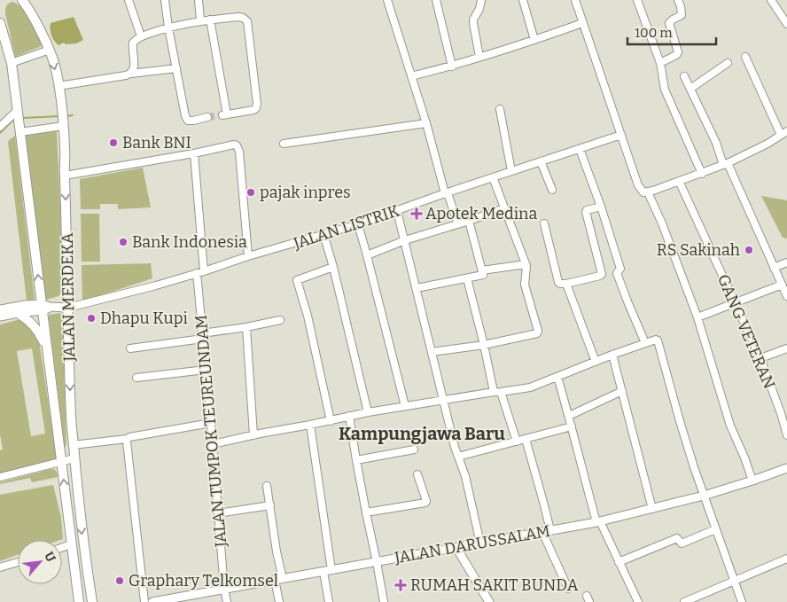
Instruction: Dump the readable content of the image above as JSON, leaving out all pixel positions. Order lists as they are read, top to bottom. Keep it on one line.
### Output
{"streets":{"main road":["JALAN MERDEKA"],"street":["JALAN LISTRIK","GANG VETERAN","JALAN TUMPOK TEUREUNDAM","JALAN DARUSSALAM"]},"crossings":[["JALAN LISTRIK","JALAN MERDEKA"],["JALAN LISTRIK","JALAN TUMPOK TEUREUNDAM"],["JALAN TUMPOK TEUREUNDAM","JALAN DARUSSALAM"]],"districts":["Kampungjawa Baru"],"places":{"other":["Bank BNI","pajak inpres","Bank Indonesia","RS Sakinah","Dhapu Kupi","Graphary Telkomsel"],"health":["Apotek Medina","RUMAH SAKIT BUNDA"]},"scale_bar":"100 m","north":"top right"}
